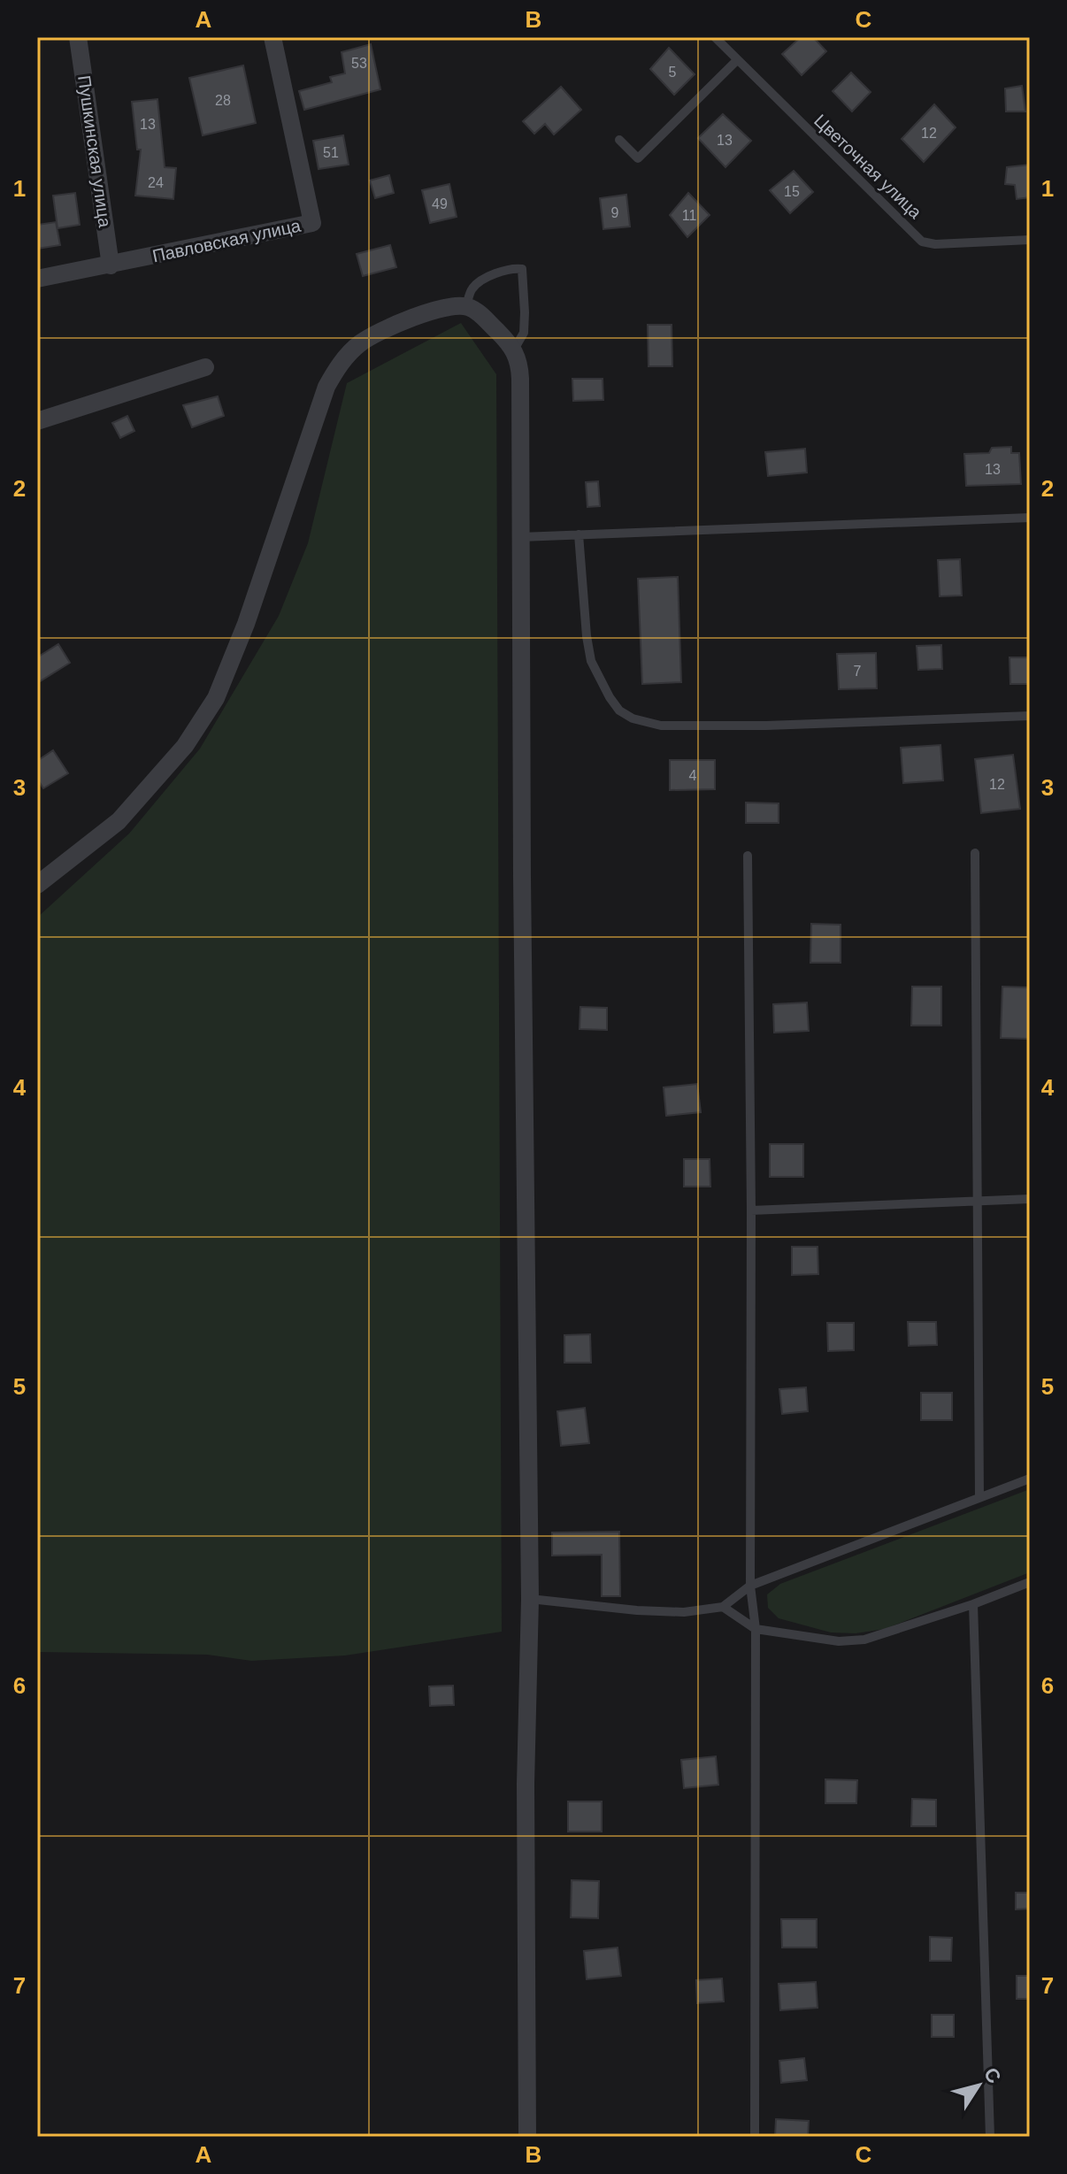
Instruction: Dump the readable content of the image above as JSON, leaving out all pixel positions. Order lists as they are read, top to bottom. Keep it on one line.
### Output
{"streets":{"street":["Пушкинская улица","Павловская улица"],"lane":["Цветочная улица"]},"crossings":[["Пушкинская улица","Павловская улица"]],"house_numbers":["53","5","28","13","12","13","51","24","15","49","9","11","13","7","4","12"],"north":"top right","grid":{"columns":["A","B","C"],"rows":["1","2","3","4","5","6","7"]}}
